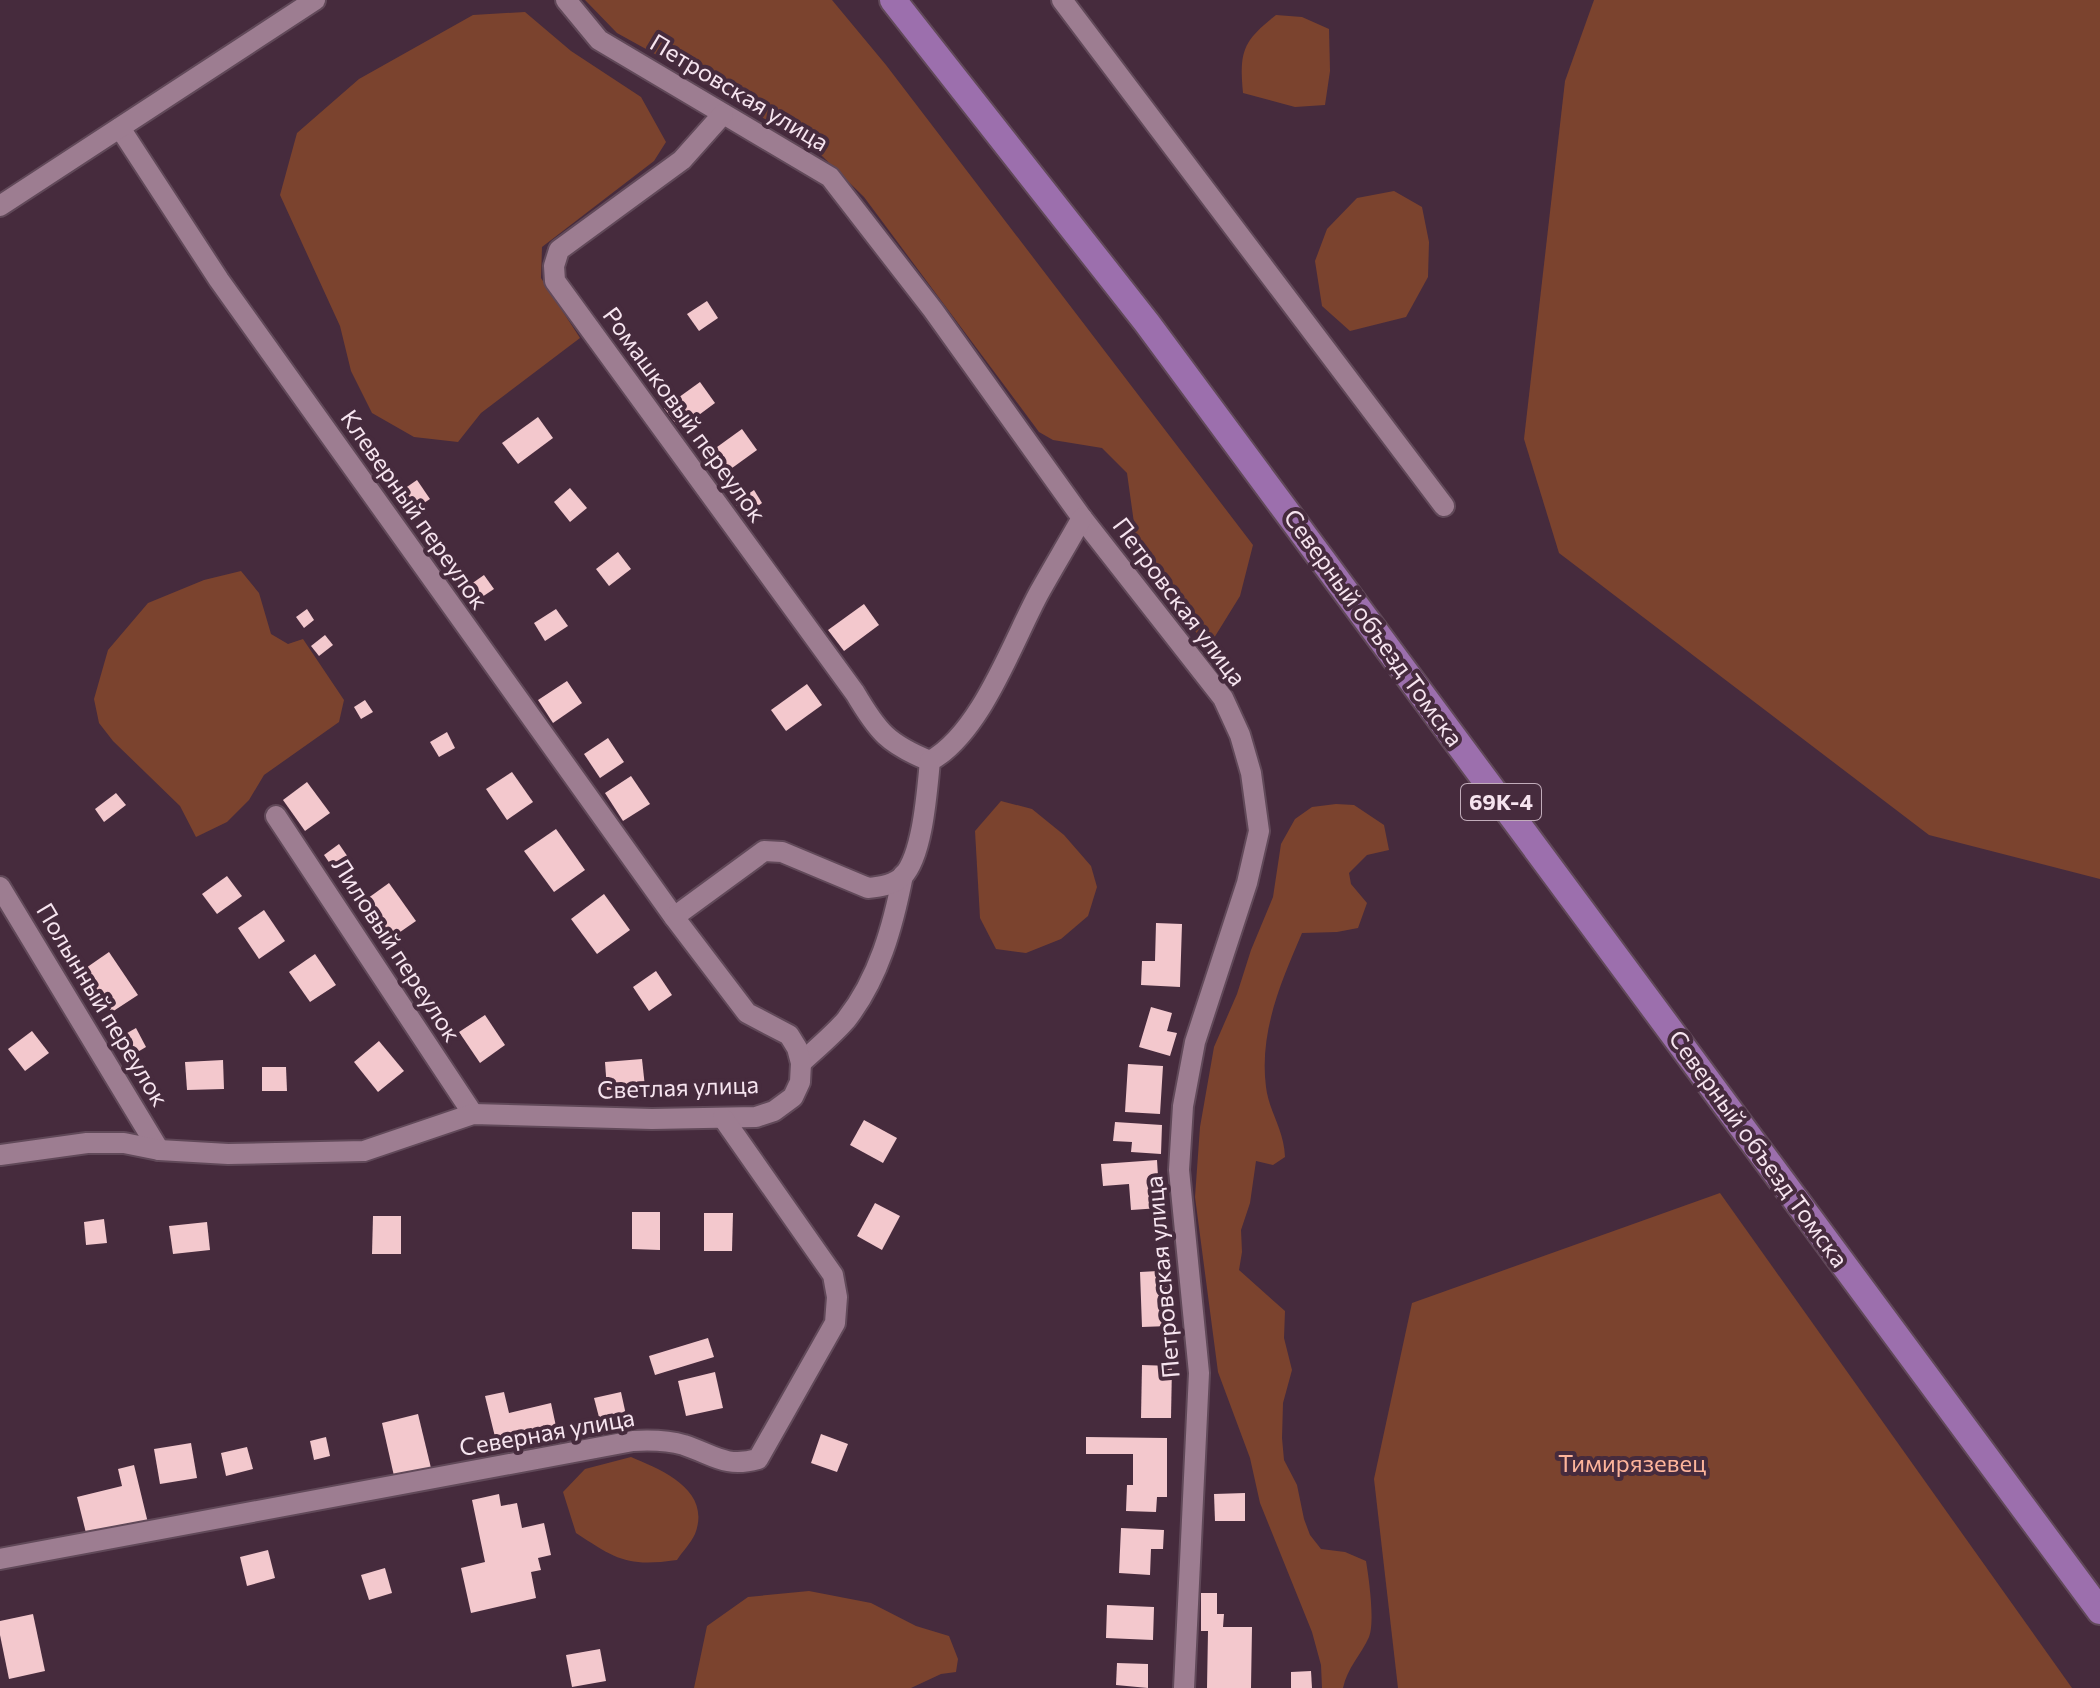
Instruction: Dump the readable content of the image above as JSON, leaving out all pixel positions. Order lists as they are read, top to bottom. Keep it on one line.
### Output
{"streets":{"main road":["Северный объезд Томска","69К-4"],"street":["Петровская улица","Ромашковый переулок","Клеверный переулок","Лиловый переулок","Полынный переулок","Светлая улица","Северная улица"]},"crossings":[["Петровская улица","Ромашковый переулок"],["Лиловый переулок","Светлая улица"],["Полынный переулок","Светлая улица"],["Светлая улица","Северная улица"]],"parks":["Тимирязевец"]}
